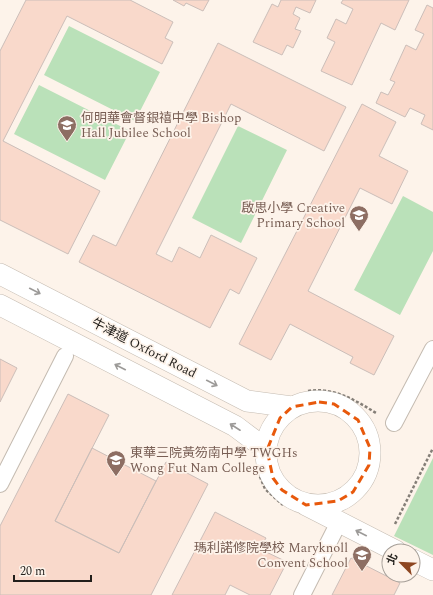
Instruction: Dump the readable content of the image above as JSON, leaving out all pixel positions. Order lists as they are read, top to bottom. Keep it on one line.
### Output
{"streets":{"street":["牛津道 Oxford Road"]},"places":{"school or university":["何明華會督銀禧中學 Bishop Hall Jubilee School","啟思小學 Creative Primary School","東華三院黃笏南中學 TWGHs Wong Fut Nam College","瑪利諾修院學校 Maryknoll Convent School"]},"scale_bar":"20 m","north":"top left"}
